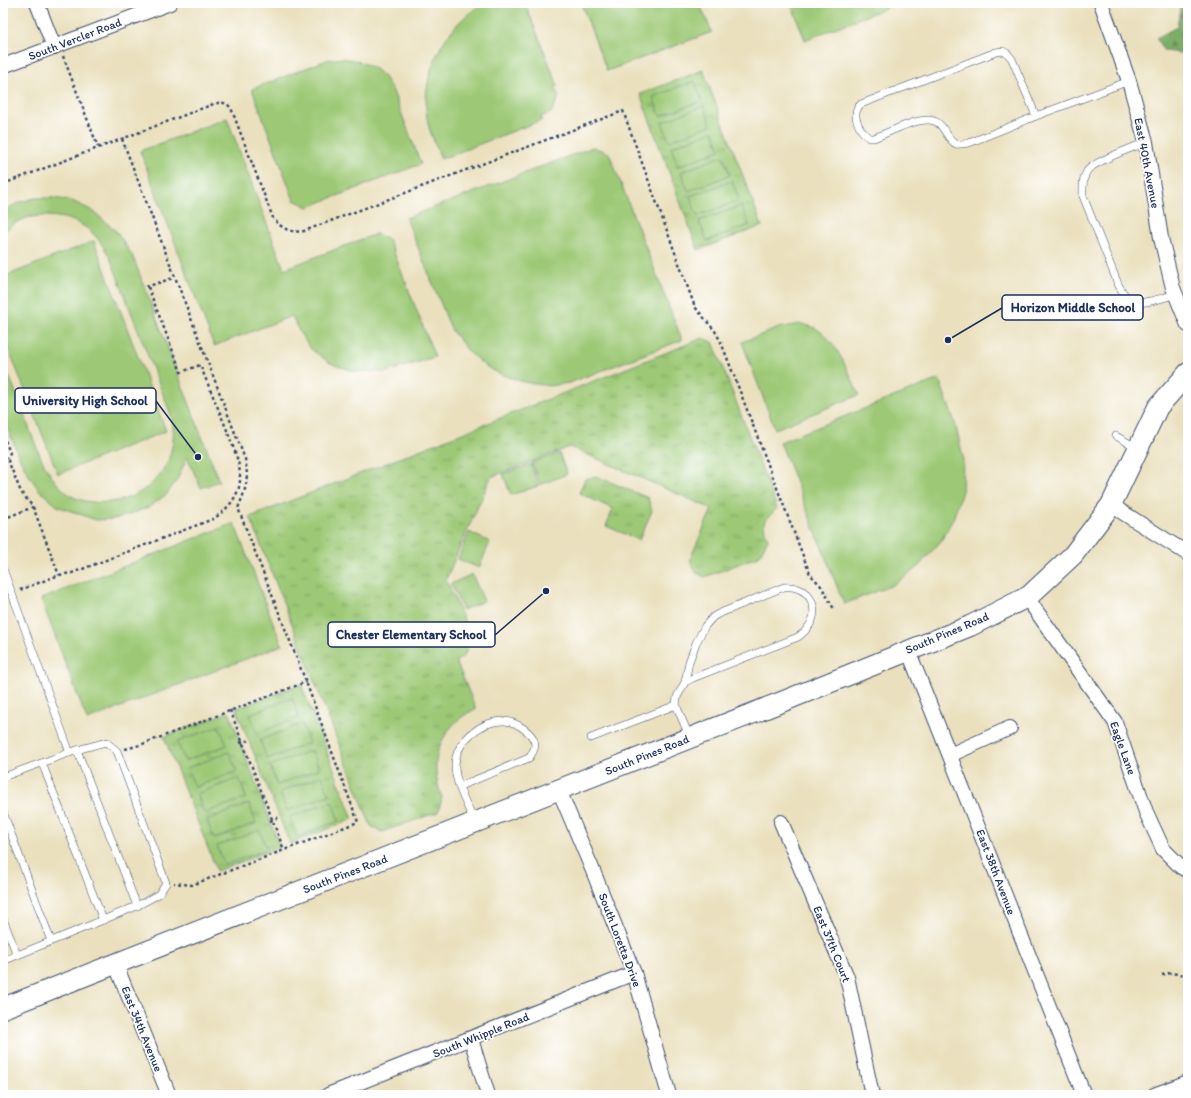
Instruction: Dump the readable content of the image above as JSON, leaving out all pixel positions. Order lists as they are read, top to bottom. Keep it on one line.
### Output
{"streets":{"street":["South Vercler Road","East 40th Avenue","South Pines Road","Eagle Lane","East 38th Avenue","South Loretta Drive","East 37th Court","East 34th Avenue","South Whipple Road"]},"crossings":[["South Pines Road","Eagle Lane"],["South Pines Road","East 38th Avenue"],["South Pines Road","South Loretta Drive"],["South Pines Road","East 34th Avenue"],["South Loretta Drive","South Whipple Road"]],"places":["Horizon Middle School","University High School","Chester Elementary School"]}
